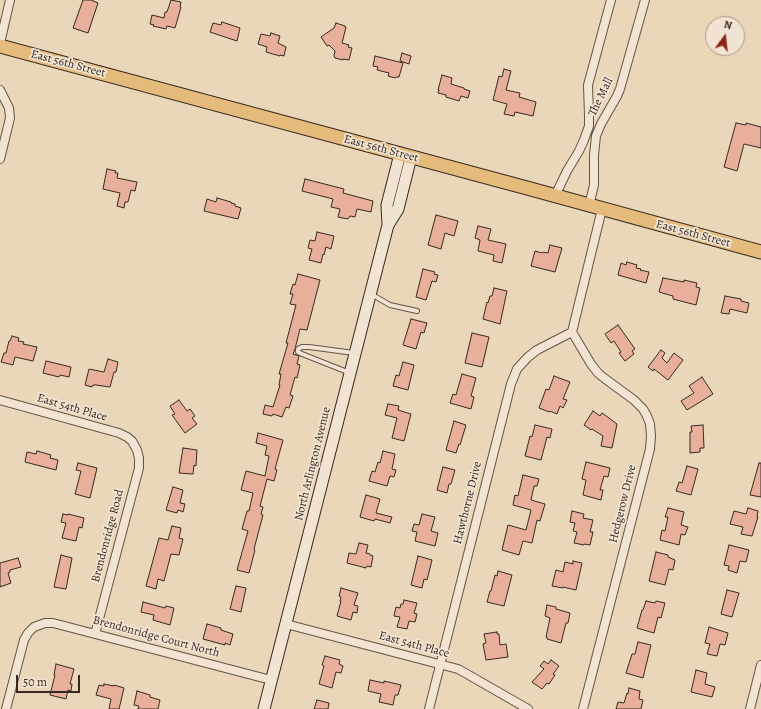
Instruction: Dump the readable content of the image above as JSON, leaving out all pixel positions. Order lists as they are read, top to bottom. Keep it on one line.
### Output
{"streets":{"main road":["East 56th Street","North Arlington Avenue"],"street":["The Mall","East 54th Place","Hawthorne Drive","Hedgerow Drive","Brendonridge Road","Brendonridge Court North"]},"crossings":[["East 56th Street","The Mall"],["East 56th Street","North Arlington Avenue"],["East 54th Place","North Arlington Avenue"],["East 54th Place","Hawthorne Drive"],["East 54th Place","Brendonridge Road"],["North Arlington Avenue","Brendonridge Court North"],["Hawthorne Drive","Hedgerow Drive"],["Brendonridge Road","Brendonridge Court North"]],"scale_bar":"50 m","north":"top"}
